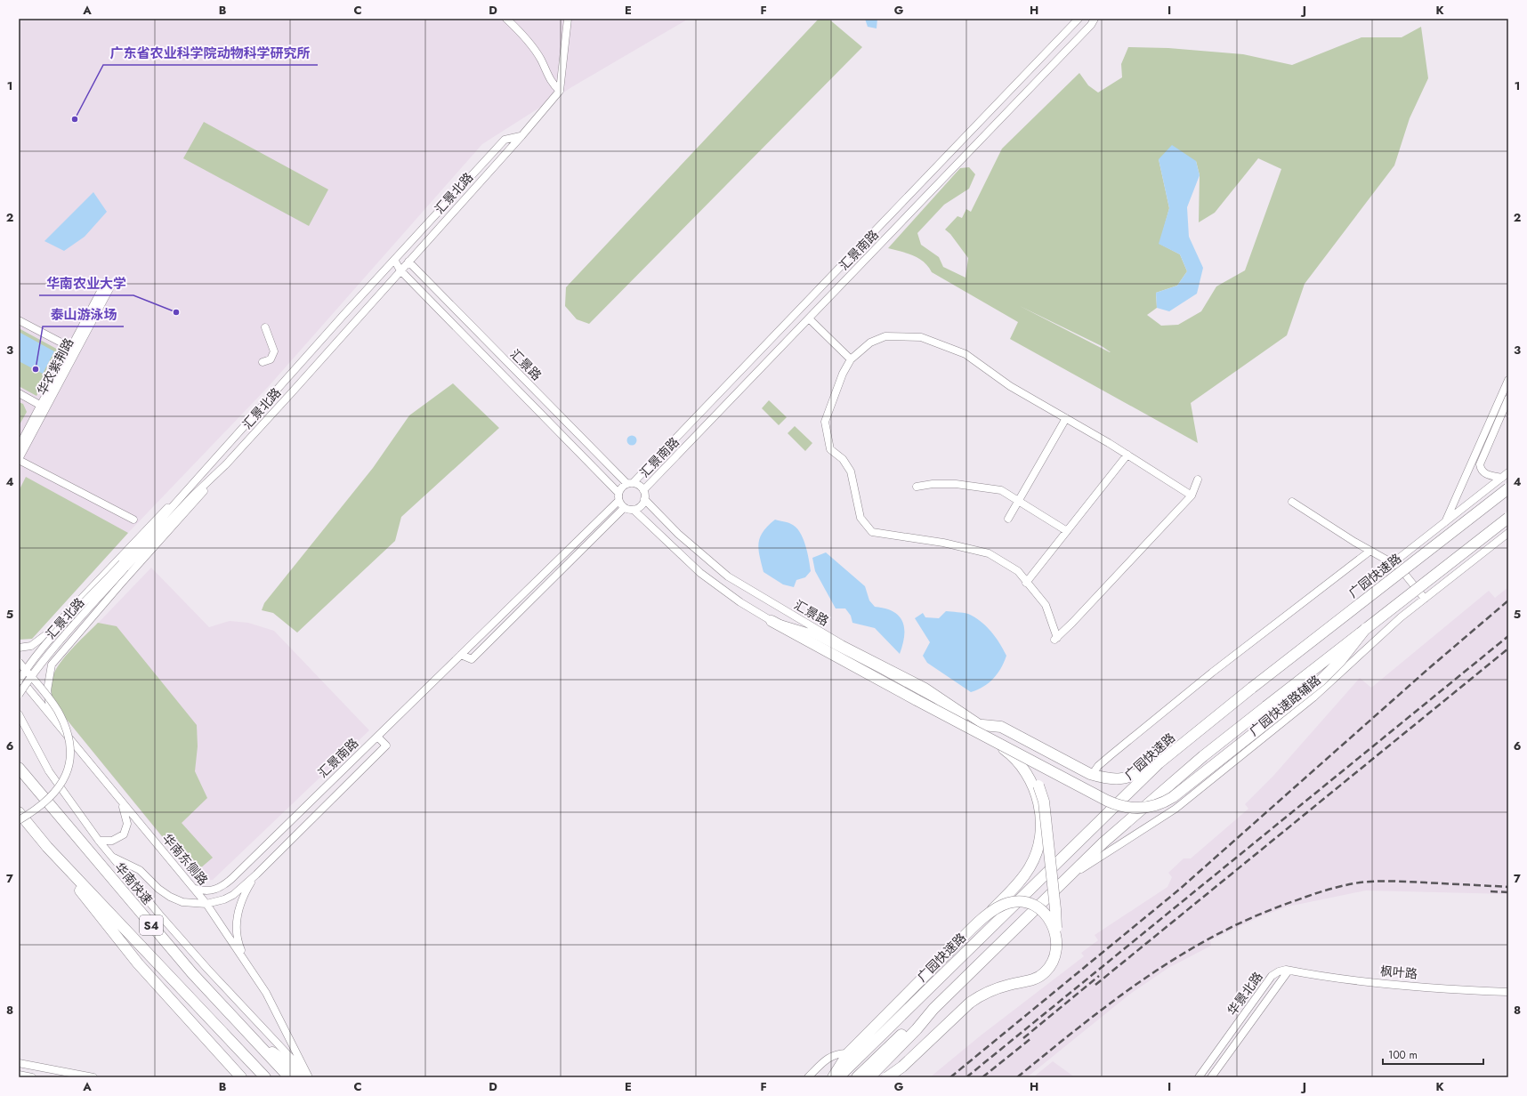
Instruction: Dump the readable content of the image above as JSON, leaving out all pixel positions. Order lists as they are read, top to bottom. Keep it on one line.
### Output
{"streets":{"highway":["广园快速路","华南快速","S4"],"street":["汇景北路","汇景南路","汇景路","华农紫荆路","广园快速路辅路","华南东侧路","枫叶路","华景北路"]},"crossings":[["汇景北路","汇景路"],["汇景南路","汇景路"],["汇景南路","华南东侧路"],["枫叶路","华景北路"]],"places":["广东省农业科学院动物科学研究所","华南农业大学","泰山游泳场"],"scale_bar":"100 m","grid":{"columns":["A","B","C","D","E","F","G","H","I","J","K"],"rows":["1","2","3","4","5","6","7","8"]}}
